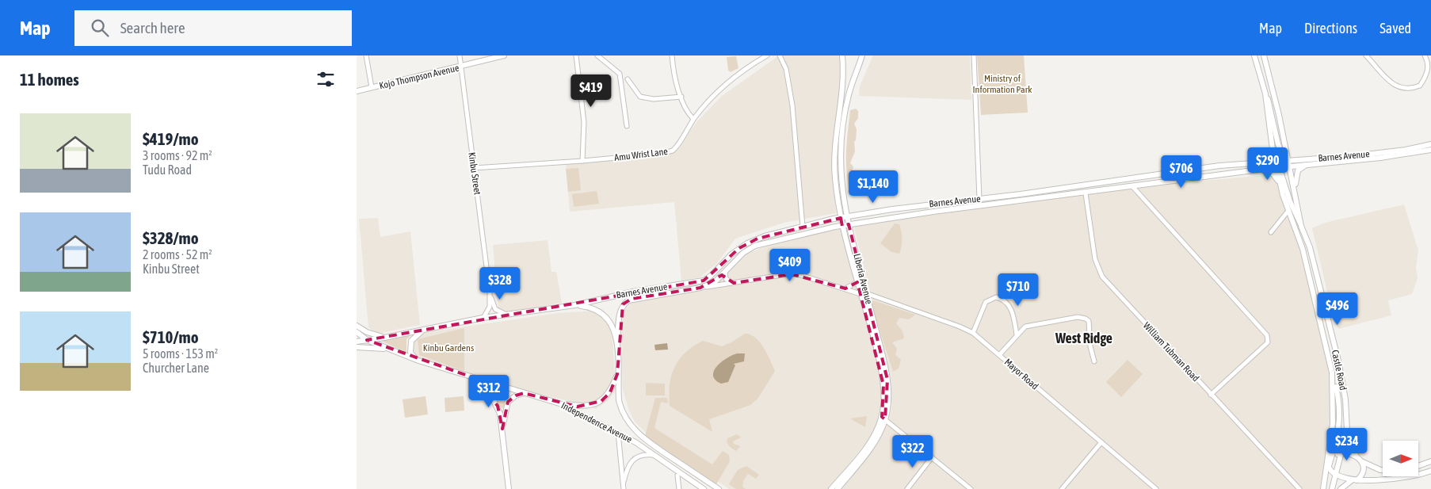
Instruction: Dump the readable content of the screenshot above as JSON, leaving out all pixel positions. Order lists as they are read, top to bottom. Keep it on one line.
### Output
{"streets":{"main road":["Kojo Thompson Avenue","Barnes Avenue","Liberia Avenue","Castle Road","Independence Avenue"],"street":["Amu Wrist Lane","Kinbu Street","William Tubman Road","Mayor Road"]},"crossings":[["Kojo Thompson Avenue","Kinbu Street"],["Amu Wrist Lane","Kinbu Street"],["Barnes Avenue","Liberia Avenue"],["Barnes Avenue","William Tubman Road"],["Barnes Avenue","Castle Road"],["Barnes Avenue","Mayor Road"],["Barnes Avenue","Independence Avenue"],["Liberia Avenue","Mayor Road"]],"districts":["West Ridge"],"parks":["Ministry of Information Park","Kinbu Gardens"],"north":"right","page":{"header":"Map","search":"Search here","nav":["Map","Directions","Saved"],"heading":"11 homes","price":["$419","$290","$706","$1,140","$409","$328","$710","$496","$312","$234","$322"],"list":[{"name":"$419/mo","note":"3 rooms · 92 m² · Tudu Road"},{"name":"$328/mo","note":"2 rooms · 52 m² · Kinbu Street"},{"name":"$710/mo","note":"5 rooms · 153 m² · Churcher Lane"}]}}
